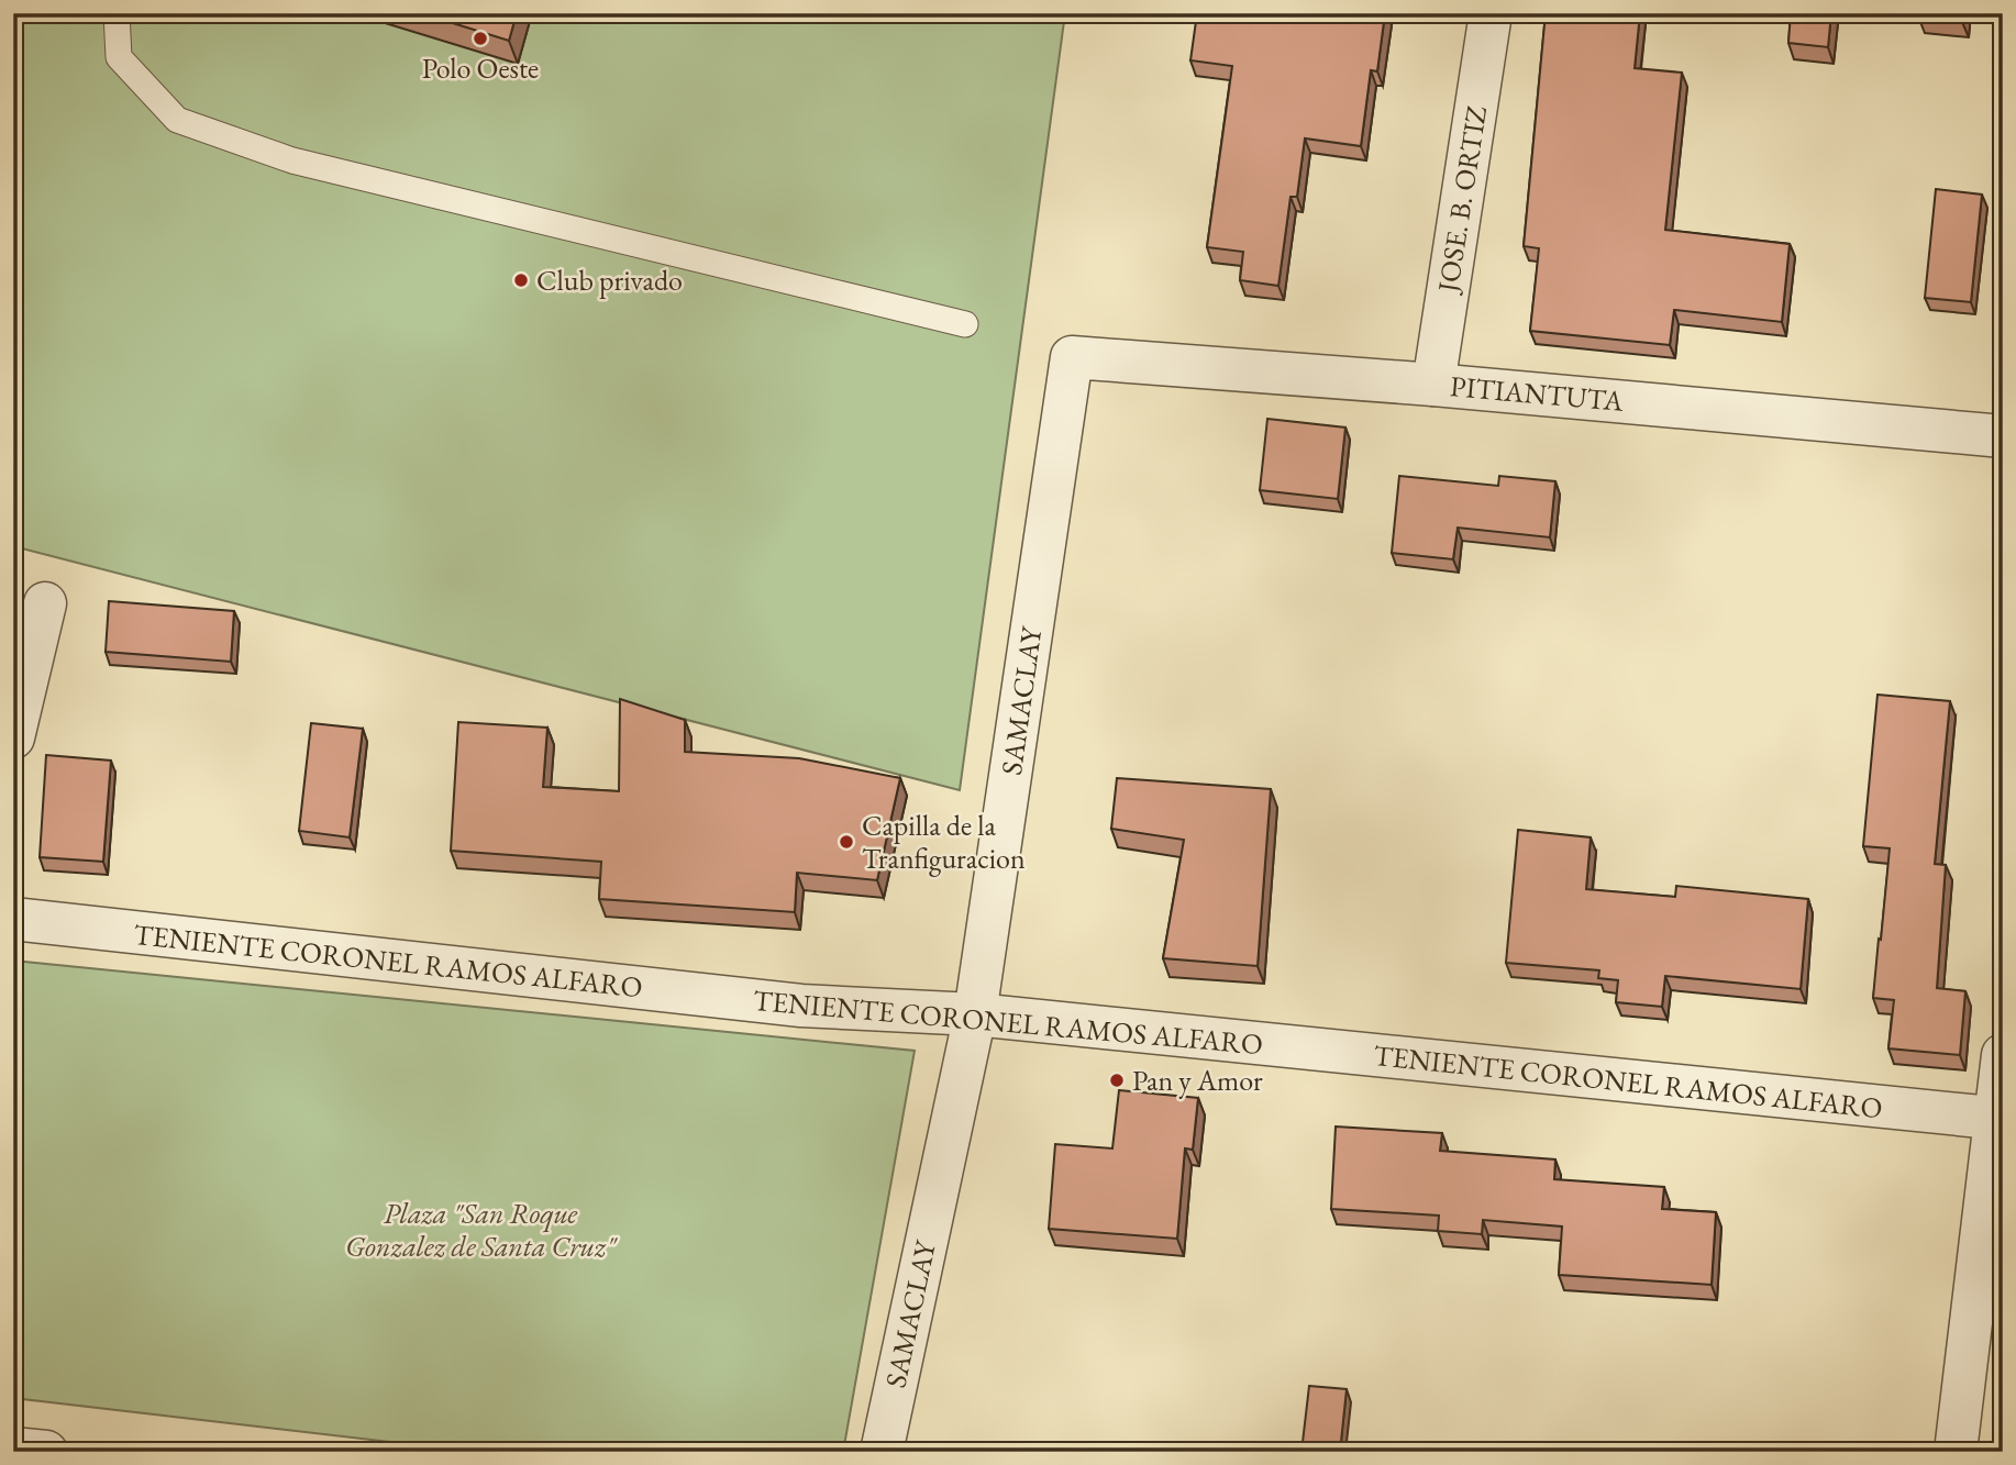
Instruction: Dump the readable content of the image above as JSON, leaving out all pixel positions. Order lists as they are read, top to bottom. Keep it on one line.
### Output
{"streets":{"street":["JOSE. B. ORTIZ","PITIANTUTA","SAMACLAY","TENIENTE CORONEL RAMOS ALFARO"]},"crossings":[["JOSE. B. ORTIZ","PITIANTUTA"],["PITIANTUTA","SAMACLAY"],["SAMACLAY","TENIENTE CORONEL RAMOS ALFARO"]],"parks":["Plaza \"San Roque Gonzalez de Santa Cruz\""],"places":["Polo Oeste","Club privado","Capilla de la Tranfiguracion","Pan y Amor"]}
